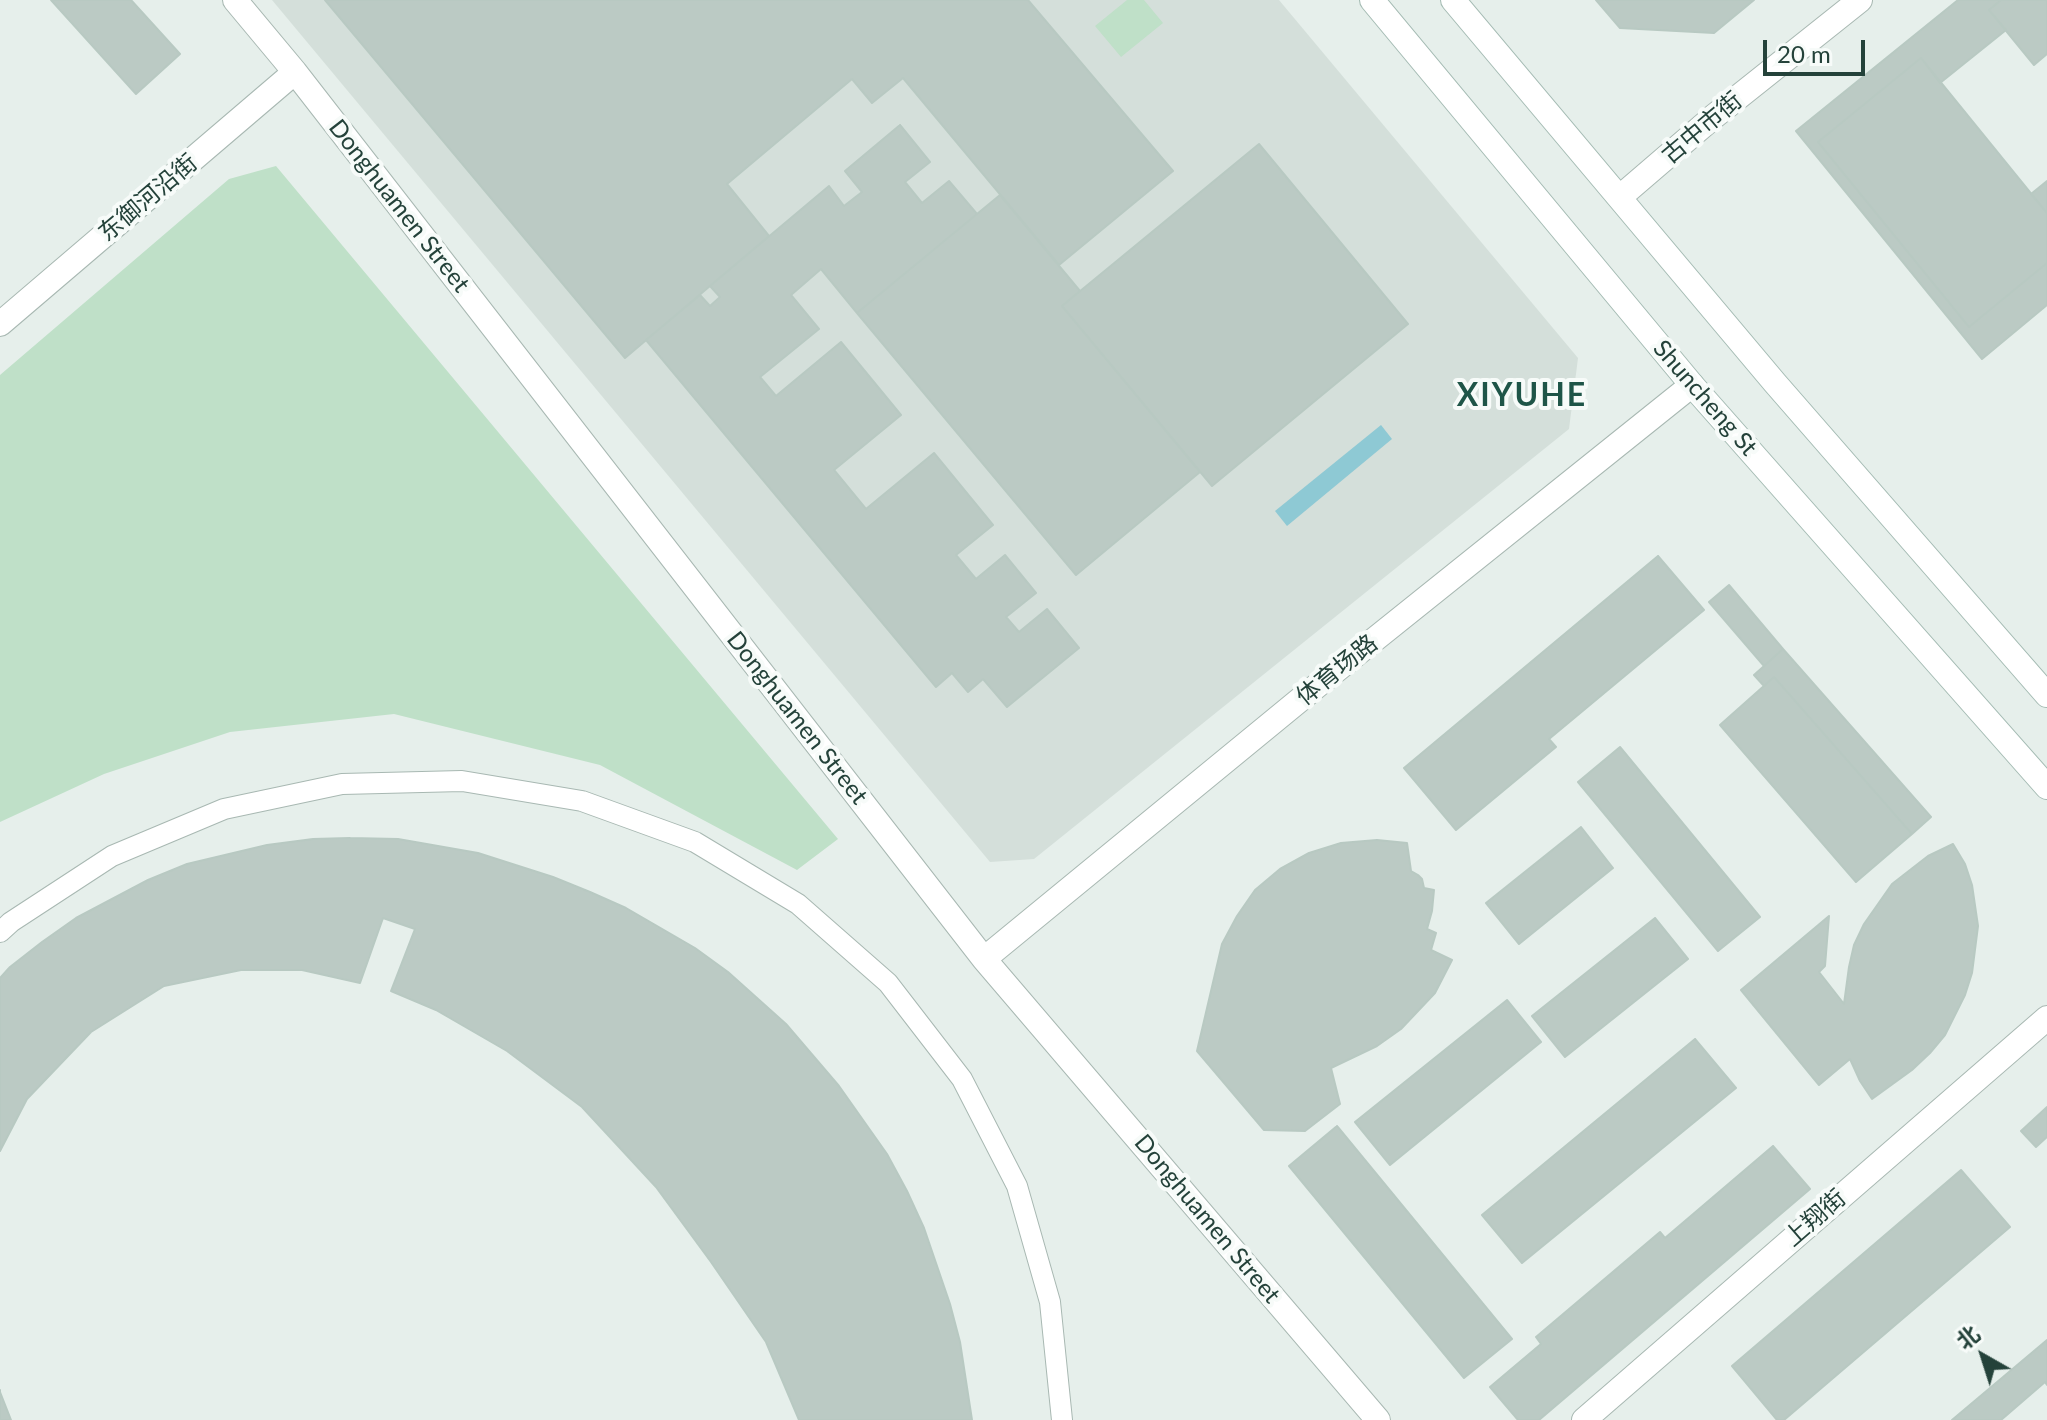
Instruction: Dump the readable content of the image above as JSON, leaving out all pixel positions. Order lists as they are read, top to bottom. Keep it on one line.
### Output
{"streets":{"street":["古中市街","东御河沿街","Donghuamen Street","Shuncheng St","体育场路","上翔街"]},"crossings":[["东御河沿街","Donghuamen Street"],["Donghuamen Street","体育场路"],["Shuncheng St","体育场路"]],"districts":["XIYUHE"],"scale_bar":"20 m","north":"top left"}
